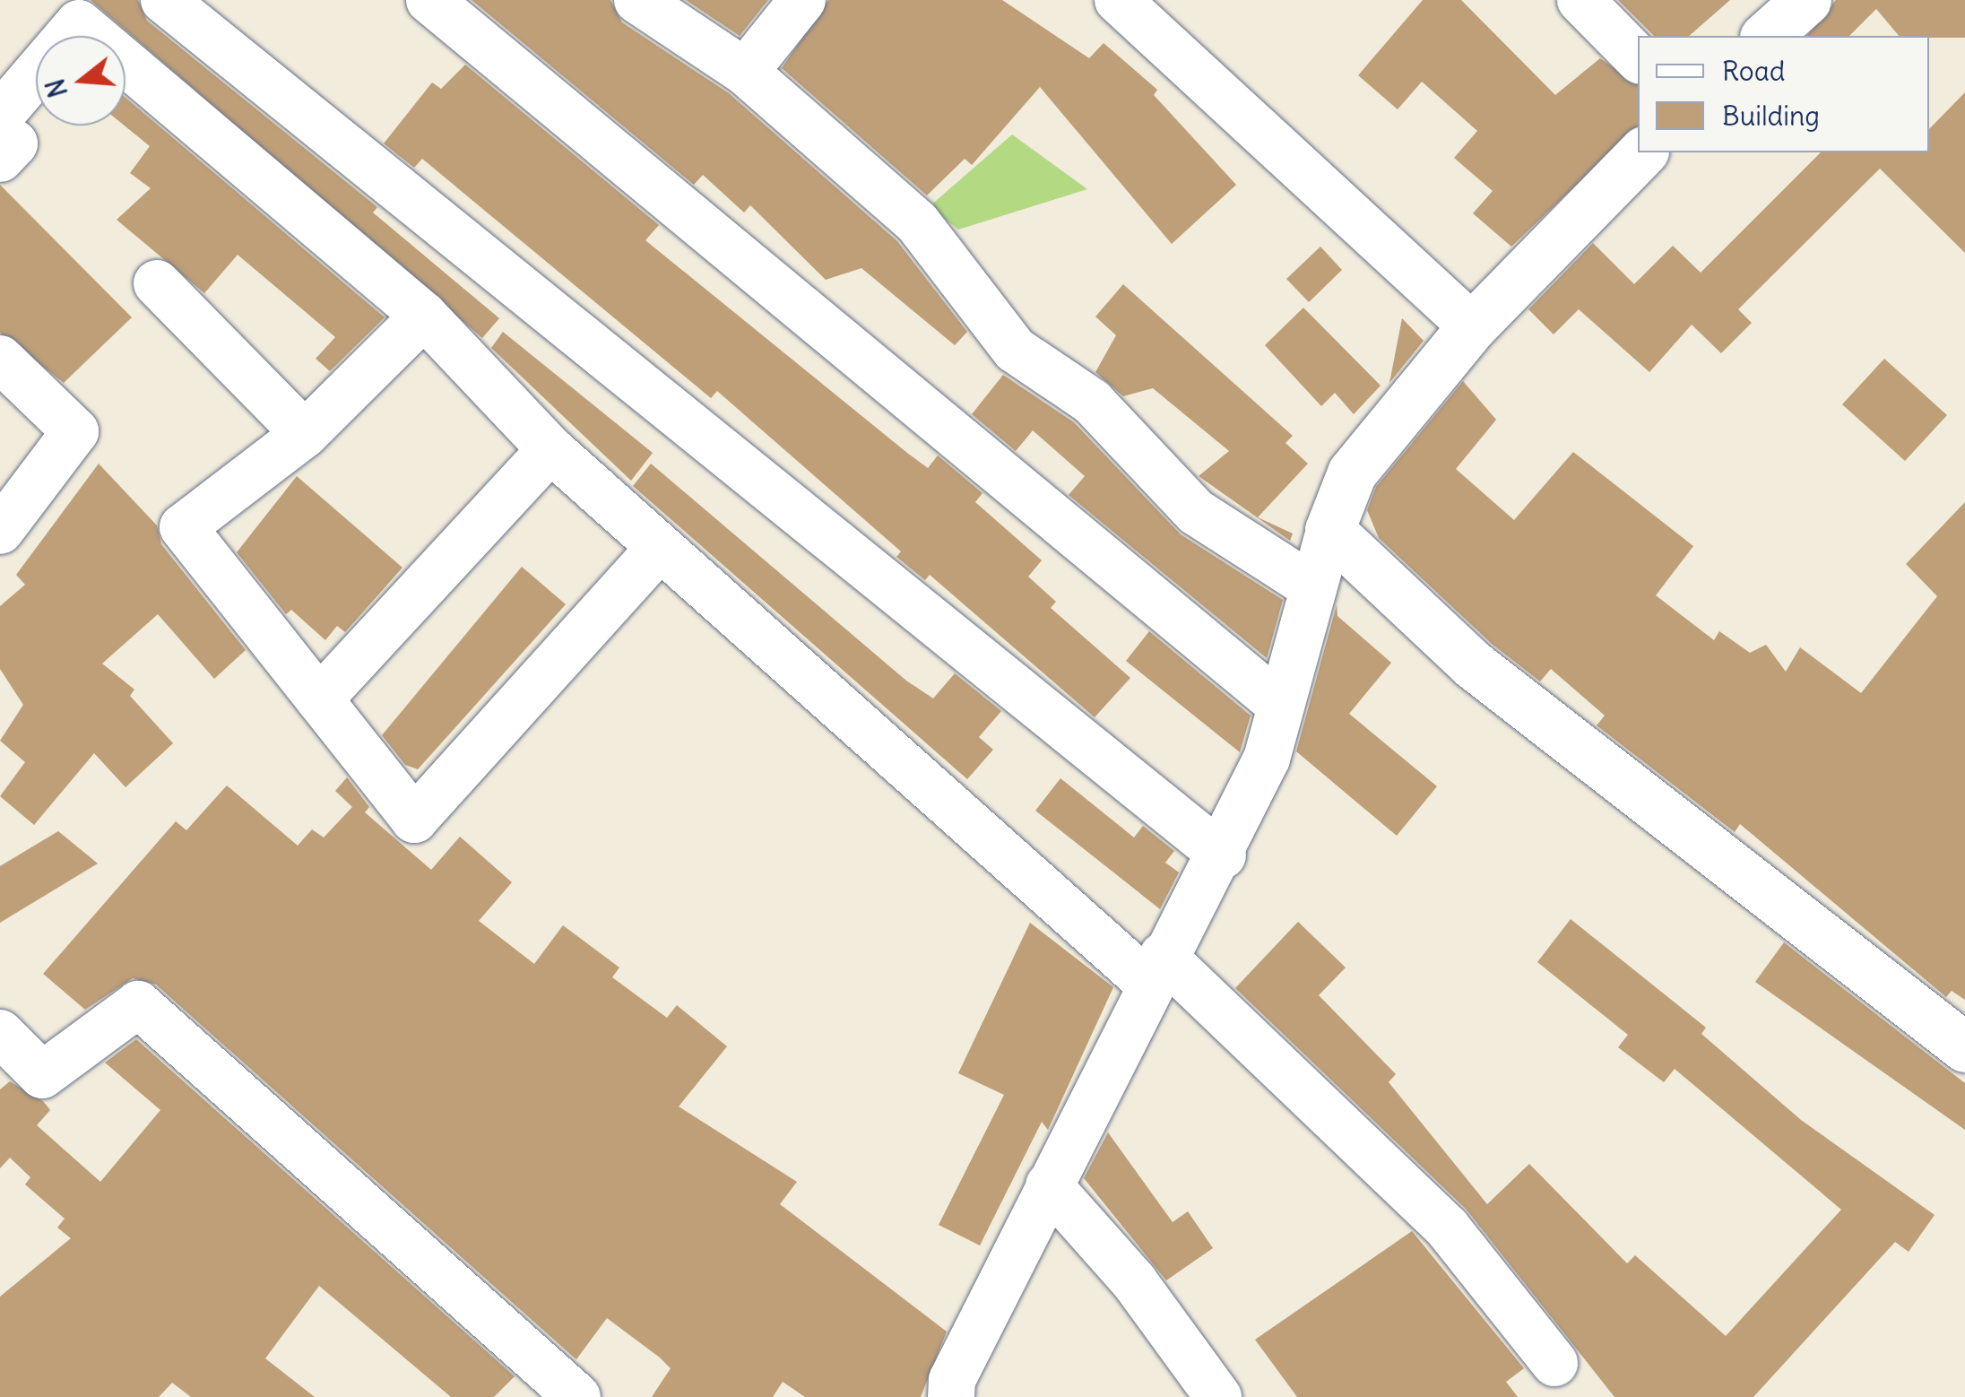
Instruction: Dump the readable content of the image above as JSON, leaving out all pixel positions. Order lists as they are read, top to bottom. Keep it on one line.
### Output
{"legend":["Road","Building"],"north":"left"}
